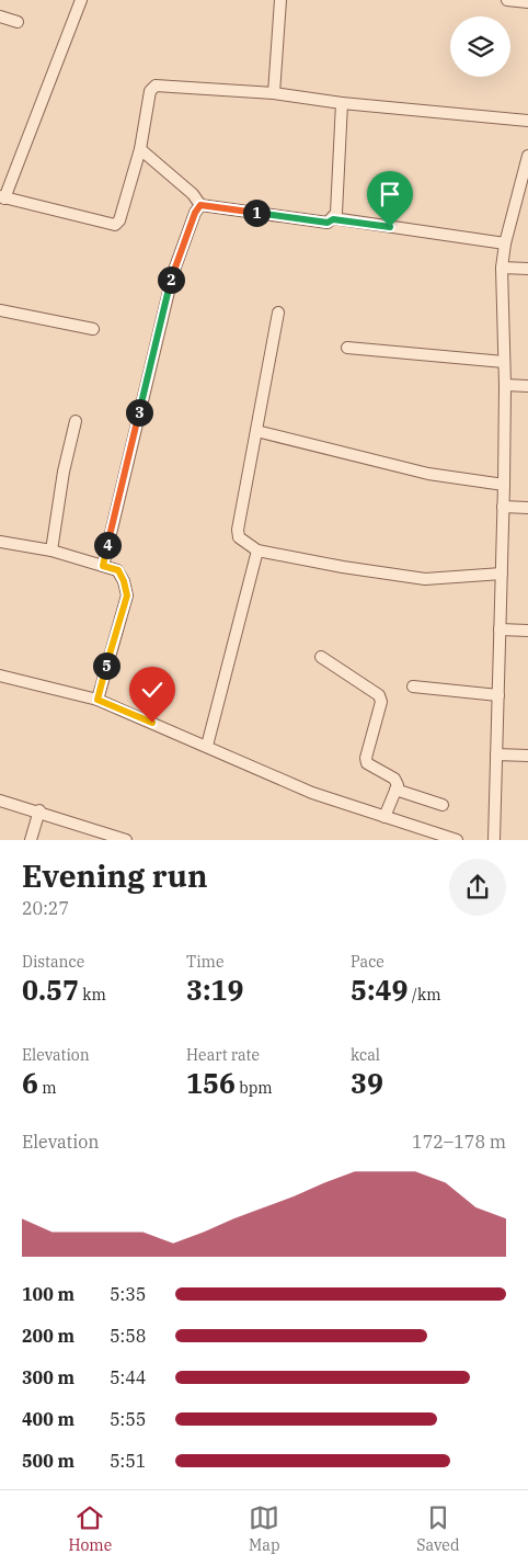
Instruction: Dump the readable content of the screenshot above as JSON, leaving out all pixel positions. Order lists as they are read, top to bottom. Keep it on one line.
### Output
{"page":{"pins":["1","2","3","4","5"],"heading":["Evening run","20:27"],"stats":[["Distance","0.57 km"],["Time","3:19"],["Pace","5:49 /km"],["Elevation","6 m"],["Heart rate","156 bpm"],["kcal","39"]],"chart":["Elevation","172–178 m"],"list":[{"name":"100 m","note":"5:35"},{"name":"200 m","note":"5:58"},{"name":"300 m","note":"5:44"},{"name":"400 m","note":"5:55"},{"name":"500 m","note":"5:51"}],"tabs":["Home","Map","Saved"]}}
